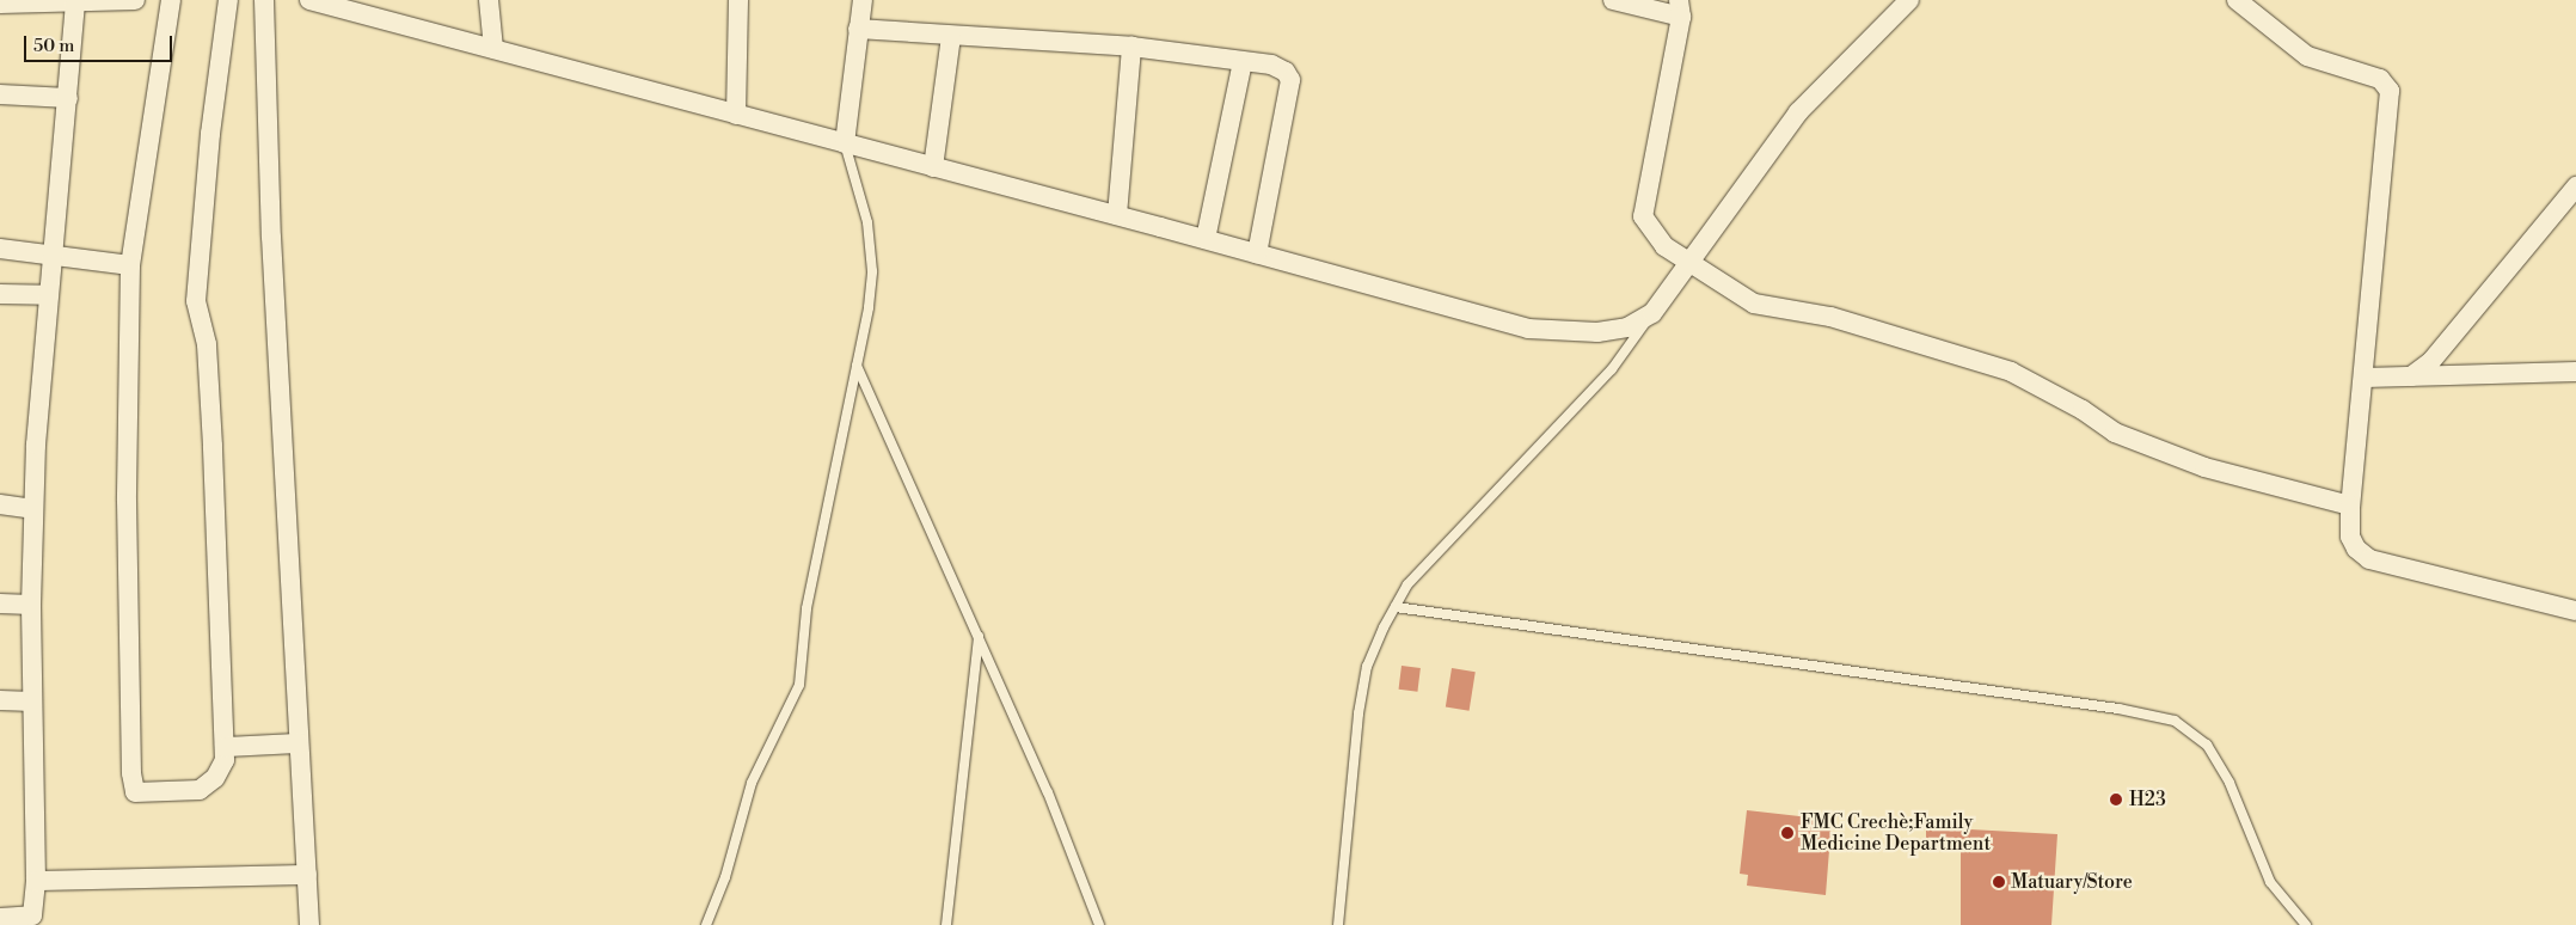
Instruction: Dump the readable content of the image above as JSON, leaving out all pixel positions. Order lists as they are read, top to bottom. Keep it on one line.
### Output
{"places":["H23","FMC Crechè;Family Medicine Department","Matuary/Store"],"scale_bar":"50 m"}
